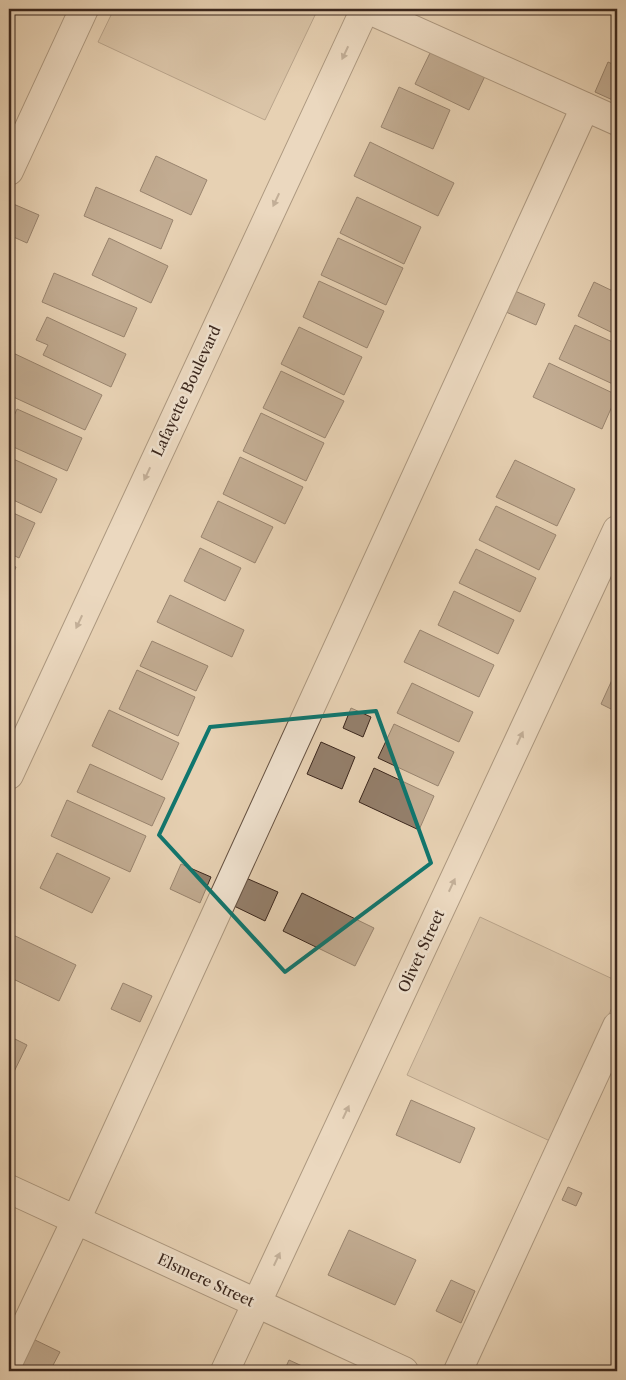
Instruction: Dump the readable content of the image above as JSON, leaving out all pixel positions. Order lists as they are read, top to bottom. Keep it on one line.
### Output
{"streets":{"street":["Lafayette Boulevard","Olivet Street","Elsmere Street"]},"crossings":[["Olivet Street","Elsmere Street"]]}
